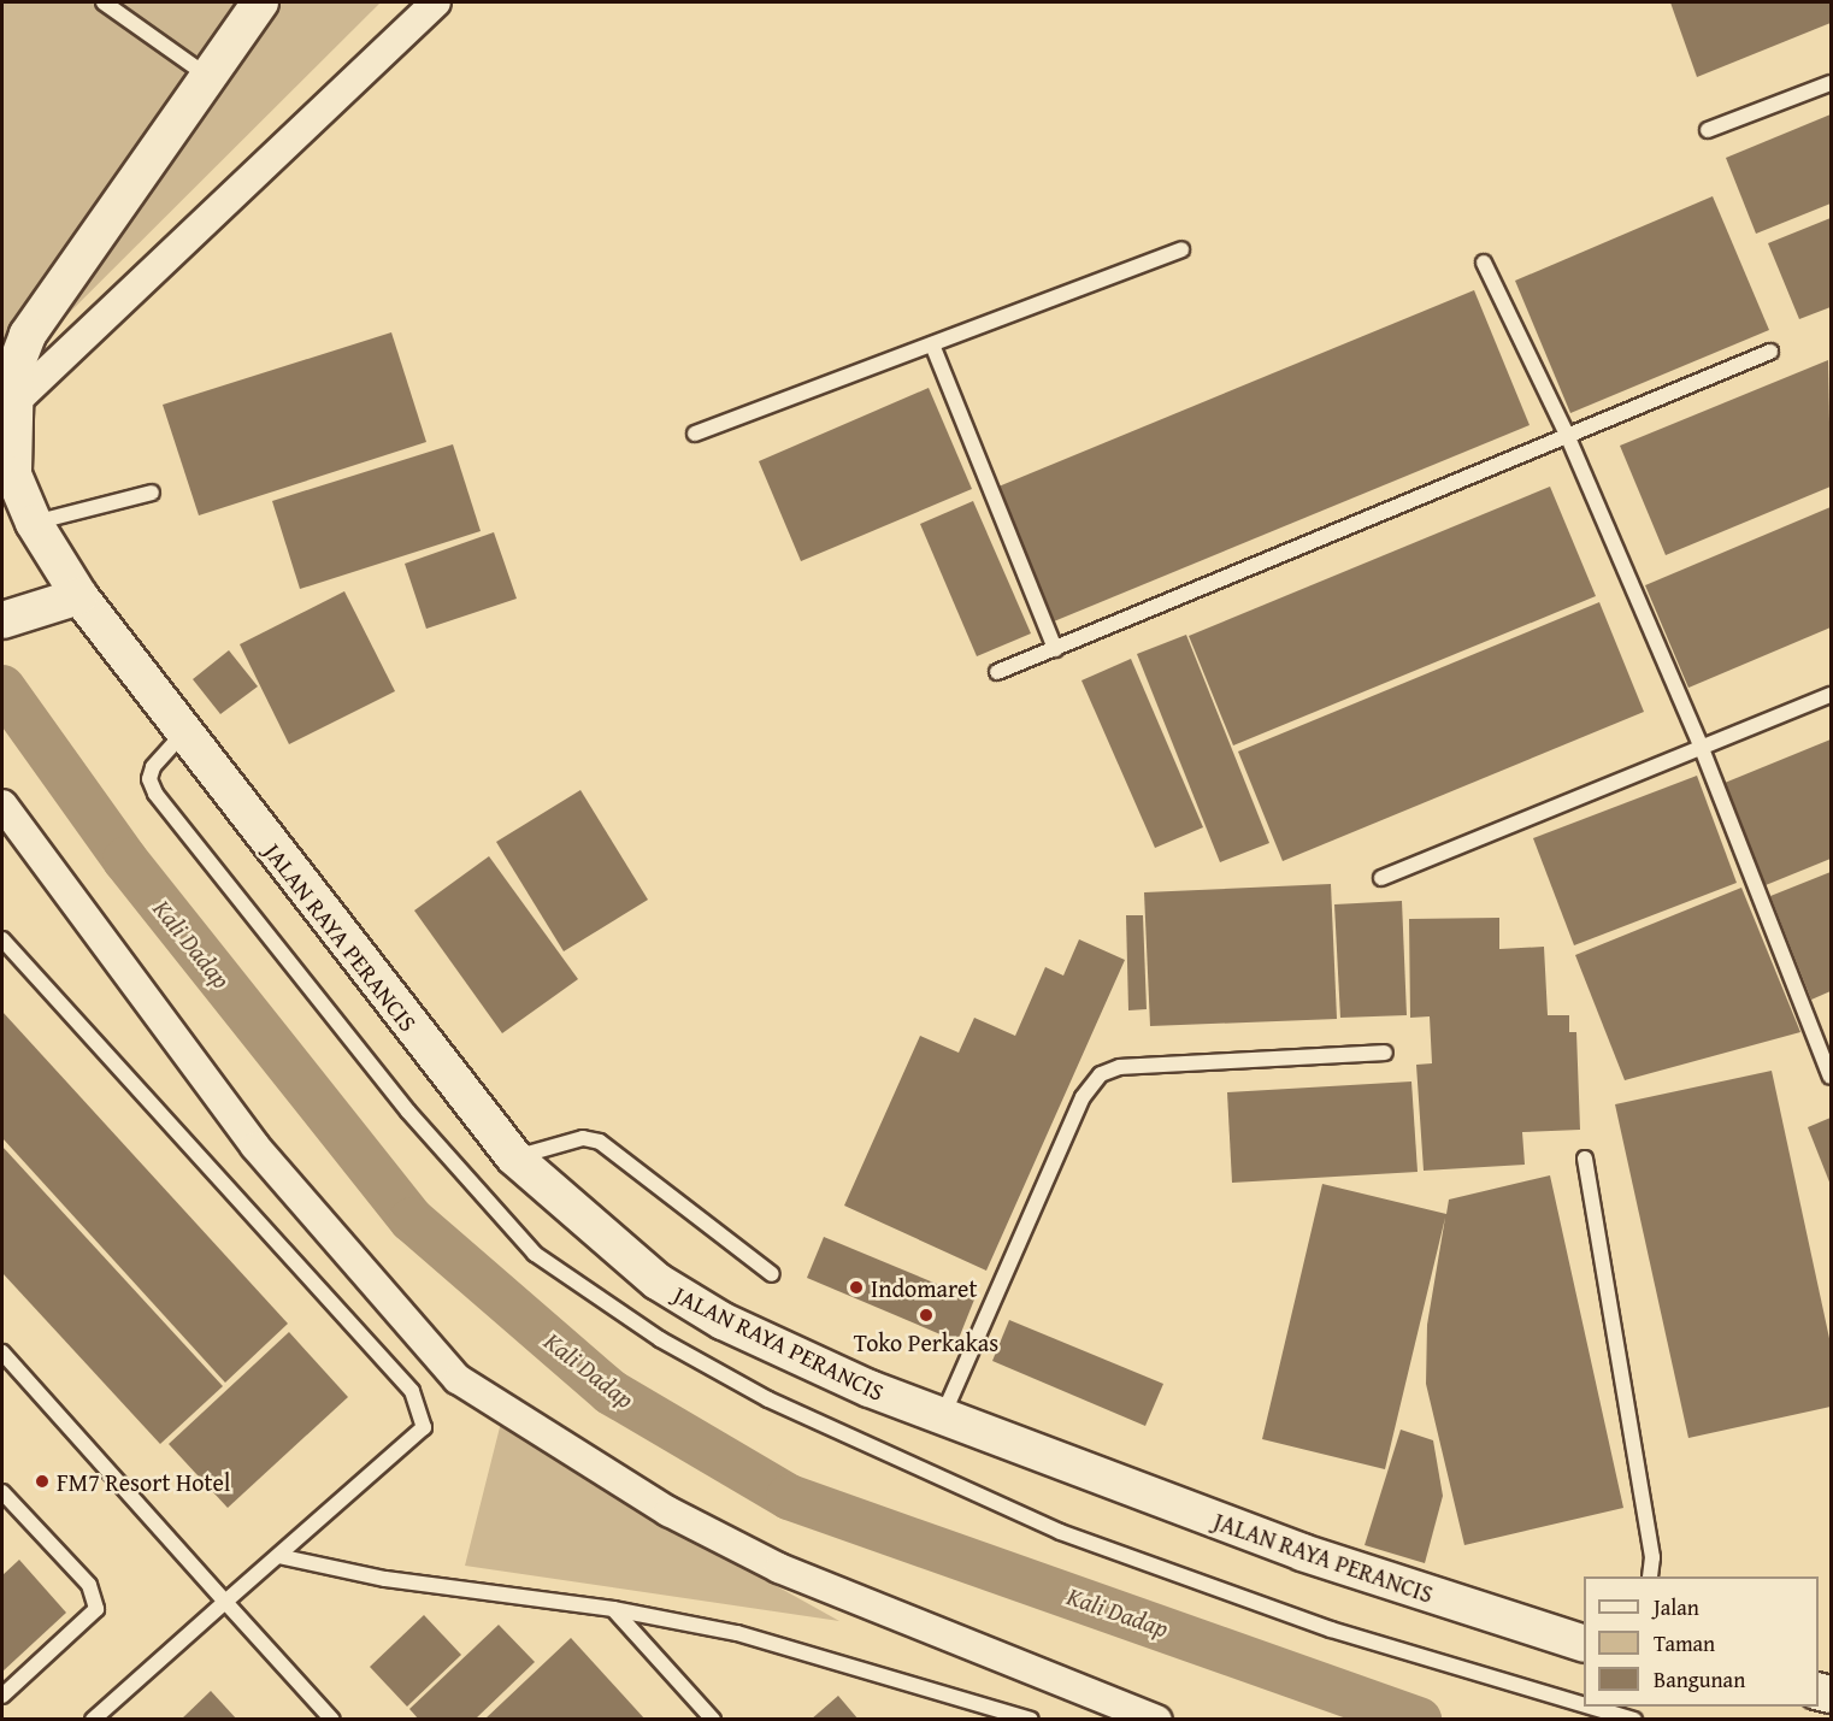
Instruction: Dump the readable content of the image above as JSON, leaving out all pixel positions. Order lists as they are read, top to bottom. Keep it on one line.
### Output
{"streets":{"street":["JALAN RAYA PERANCIS"]},"water":["Kali Dadap"],"places":["Indomaret","Toko Perkakas","FM7 Resort Hotel"],"legend":["Jalan","Taman","Bangunan"]}
